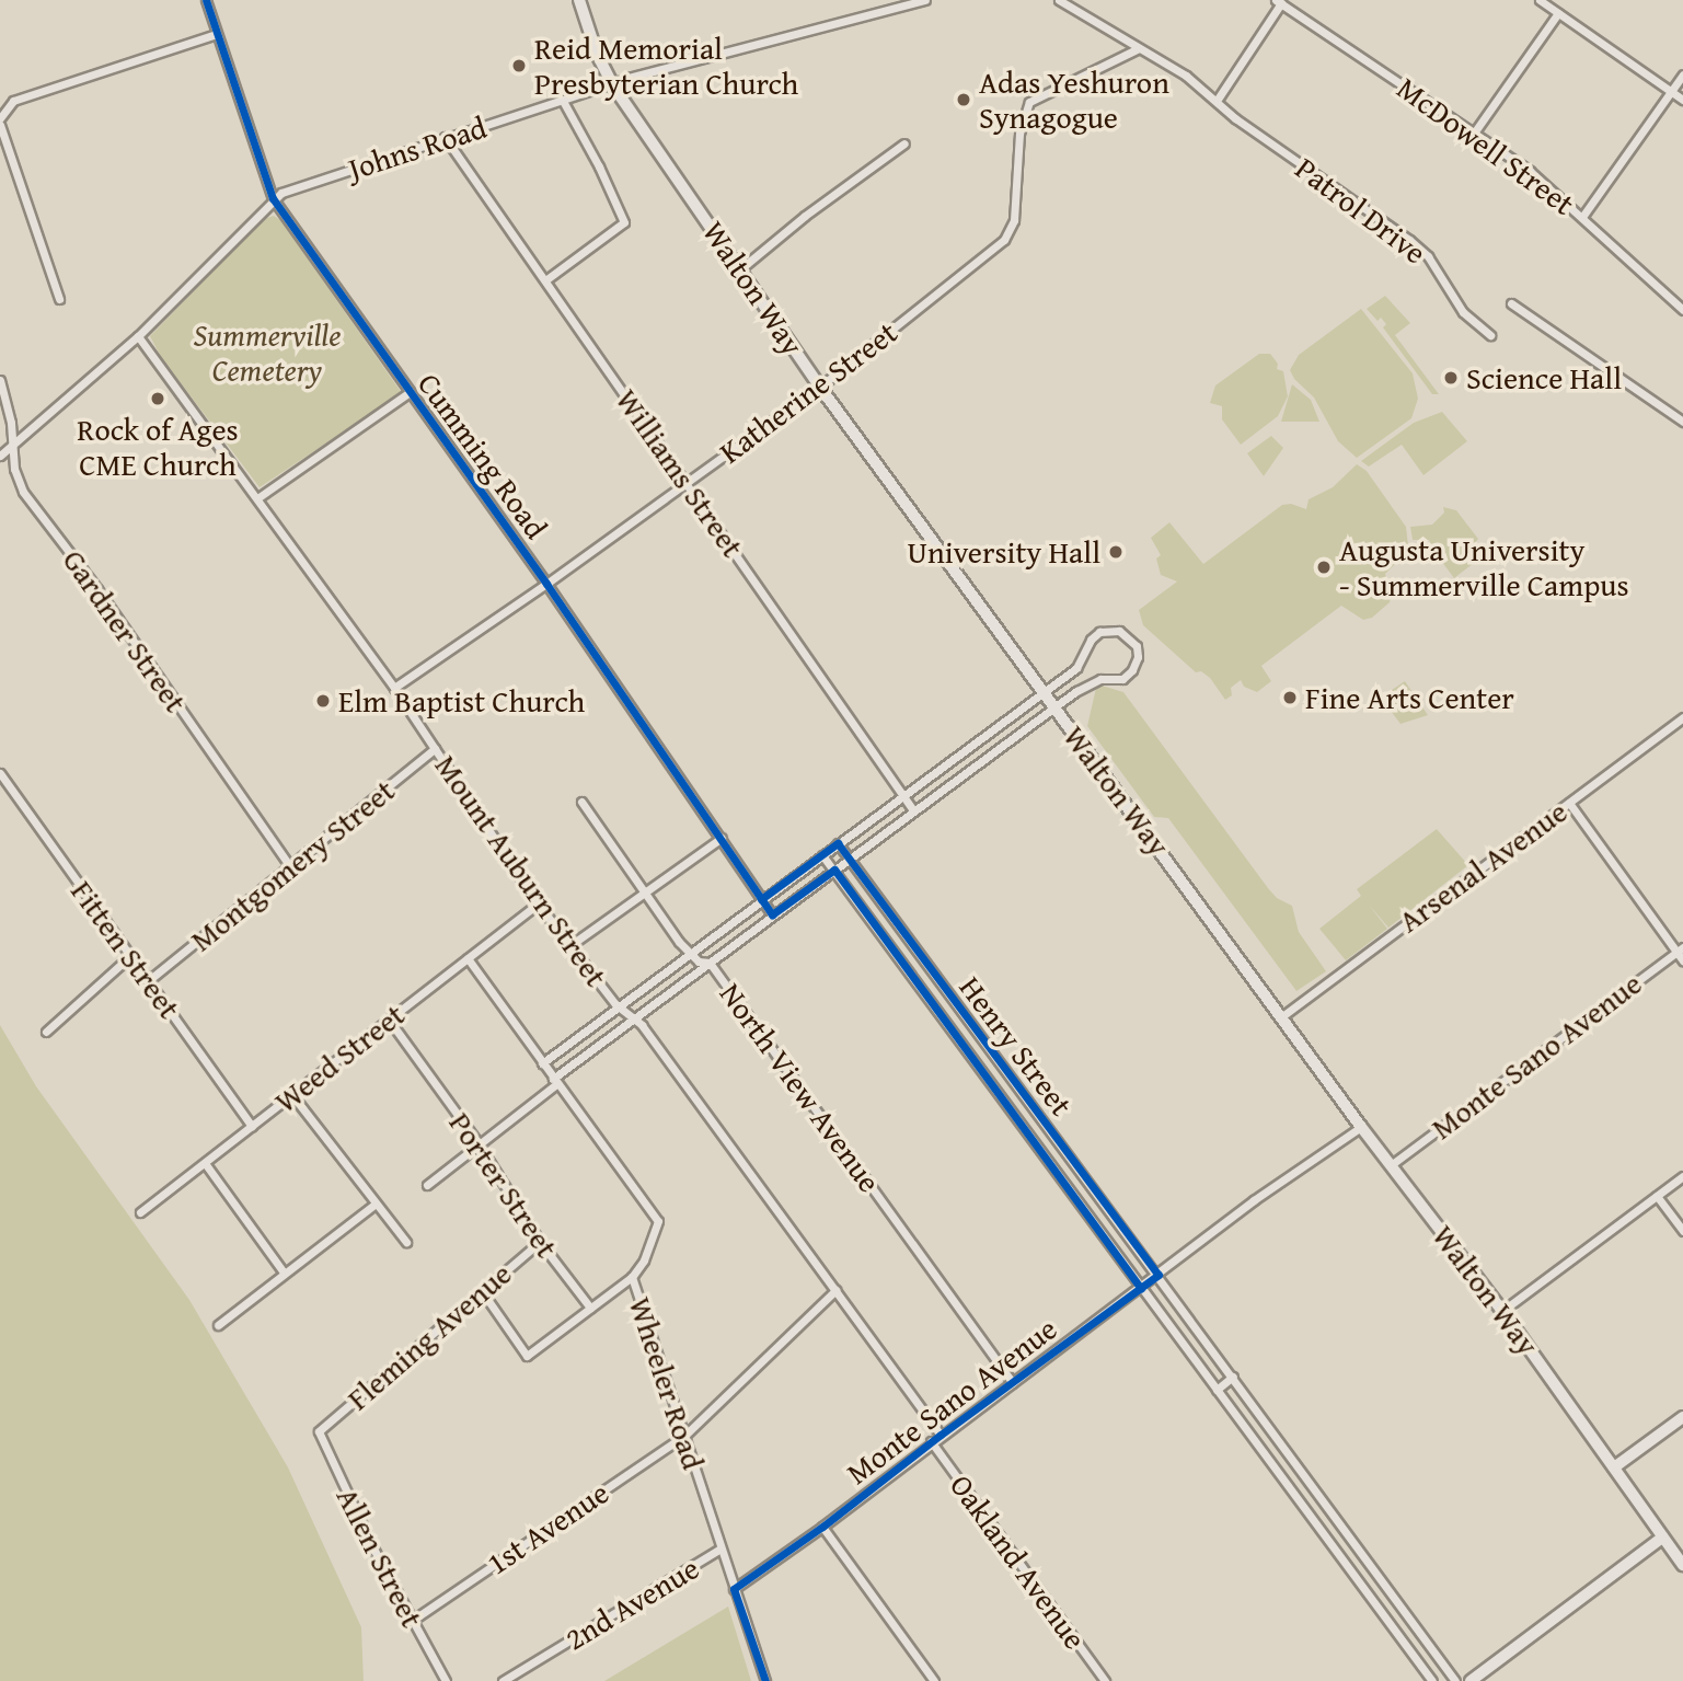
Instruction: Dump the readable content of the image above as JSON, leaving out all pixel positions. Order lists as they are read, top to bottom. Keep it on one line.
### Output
{"streets":{"main road":["Walton Way"],"street":["McDowell Street","Johns Road","Patrol Drive","Katherine Street","Cumming Road","Williams Street","Gardner Street","Montgomery Street","Arsenal Avenue","Mount Auburn Street","Fitten Street","Henry Street","Monte Sano Avenue","Weed Street","North View Avenue","Porter Street","Fleming Avenue","Wheeler Road","1st Avenue","Allen Street","Oakland Avenue","2nd Avenue"]},"crossings":[["Johns Road","Walton Way"],["Johns Road","Cumming Road"],["Johns Road","Williams Street"],["Johns Road","Gardner Street"],["Johns Road","Mount Auburn Street"],["Patrol Drive","Katherine Street"],["Walton Way","Katherine Street"],["Walton Way","Arsenal Avenue"],["Walton Way","Monte Sano Avenue"],["Katherine Street","Cumming Road"],["Katherine Street","Williams Street"],["Katherine Street","Mount Auburn Street"],["Gardner Street","Montgomery Street"],["Montgomery Street","Mount Auburn Street"],["Montgomery Street","Fitten Street"],["Mount Auburn Street","Monte Sano Avenue"],["Mount Auburn Street","Weed Street"],["Mount Auburn Street","1st Avenue"],["Fitten Street","Weed Street"],["Henry Street","Monte Sano Avenue"],["Monte Sano Avenue","North View Avenue"],["Monte Sano Avenue","Wheeler Road"],["Monte Sano Avenue","Oakland Avenue"],["Weed Street","Porter Street"],["Weed Street","Wheeler Road"],["Porter Street","Fleming Avenue"],["Fleming Avenue","Allen Street"],["Wheeler Road","1st Avenue"],["Wheeler Road","2nd Avenue"],["1st Avenue","Allen Street"]],"parks":["Summerville Cemetery"],"places":["Reid Memorial Presbyterian Church","Adas Yeshuron Synagogue","Science Hall","Rock of Ages CME Church","University Hall","Augusta University - Summerville Campus","Fine Arts Center","Elm Baptist Church"]}
